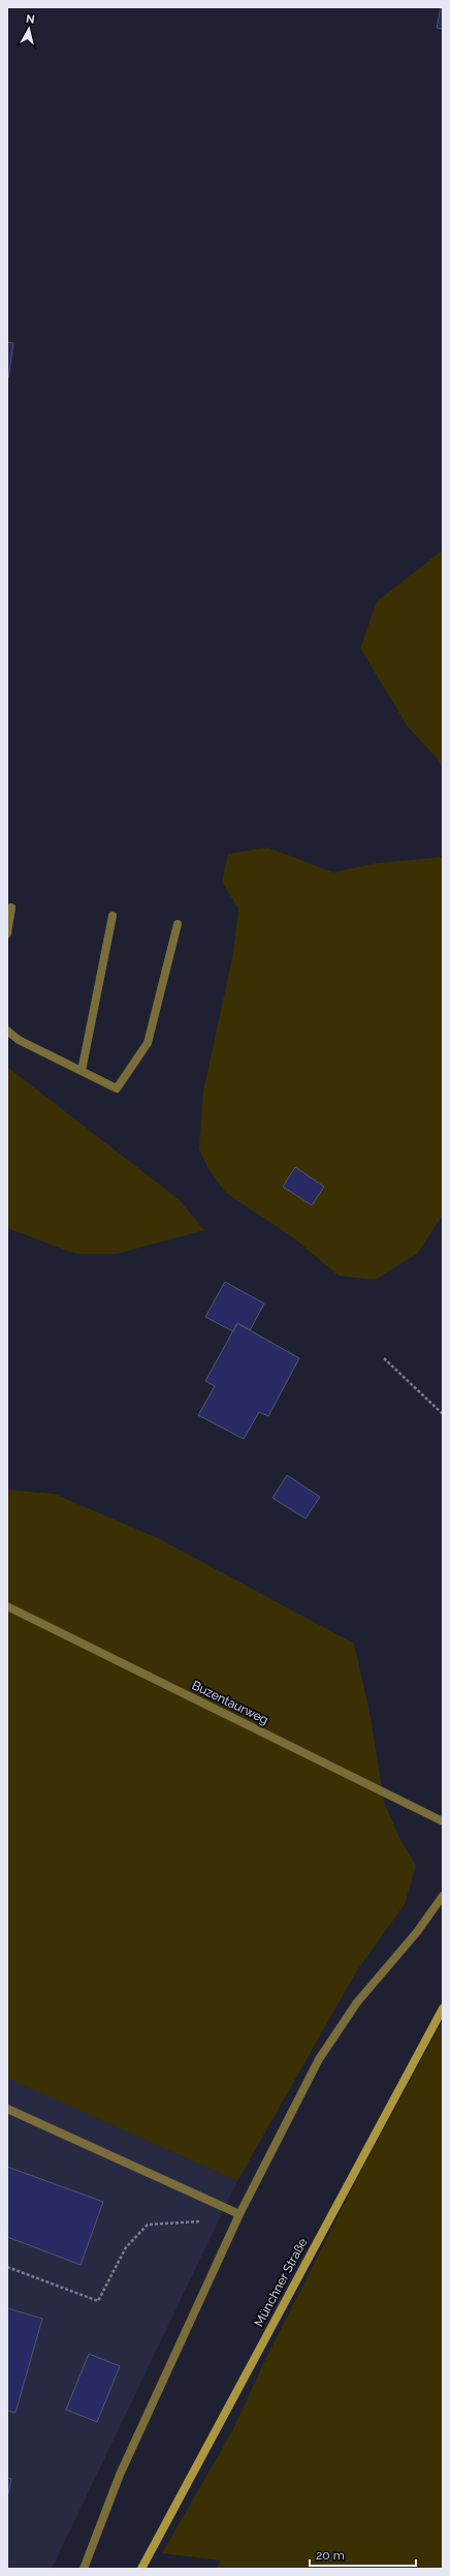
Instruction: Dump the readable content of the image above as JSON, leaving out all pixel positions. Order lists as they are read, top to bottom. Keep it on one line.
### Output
{"streets":{"main road":["Münchner Straße"],"lane":["Buzentaurweg"]},"scale_bar":"20 m","north":"top"}
